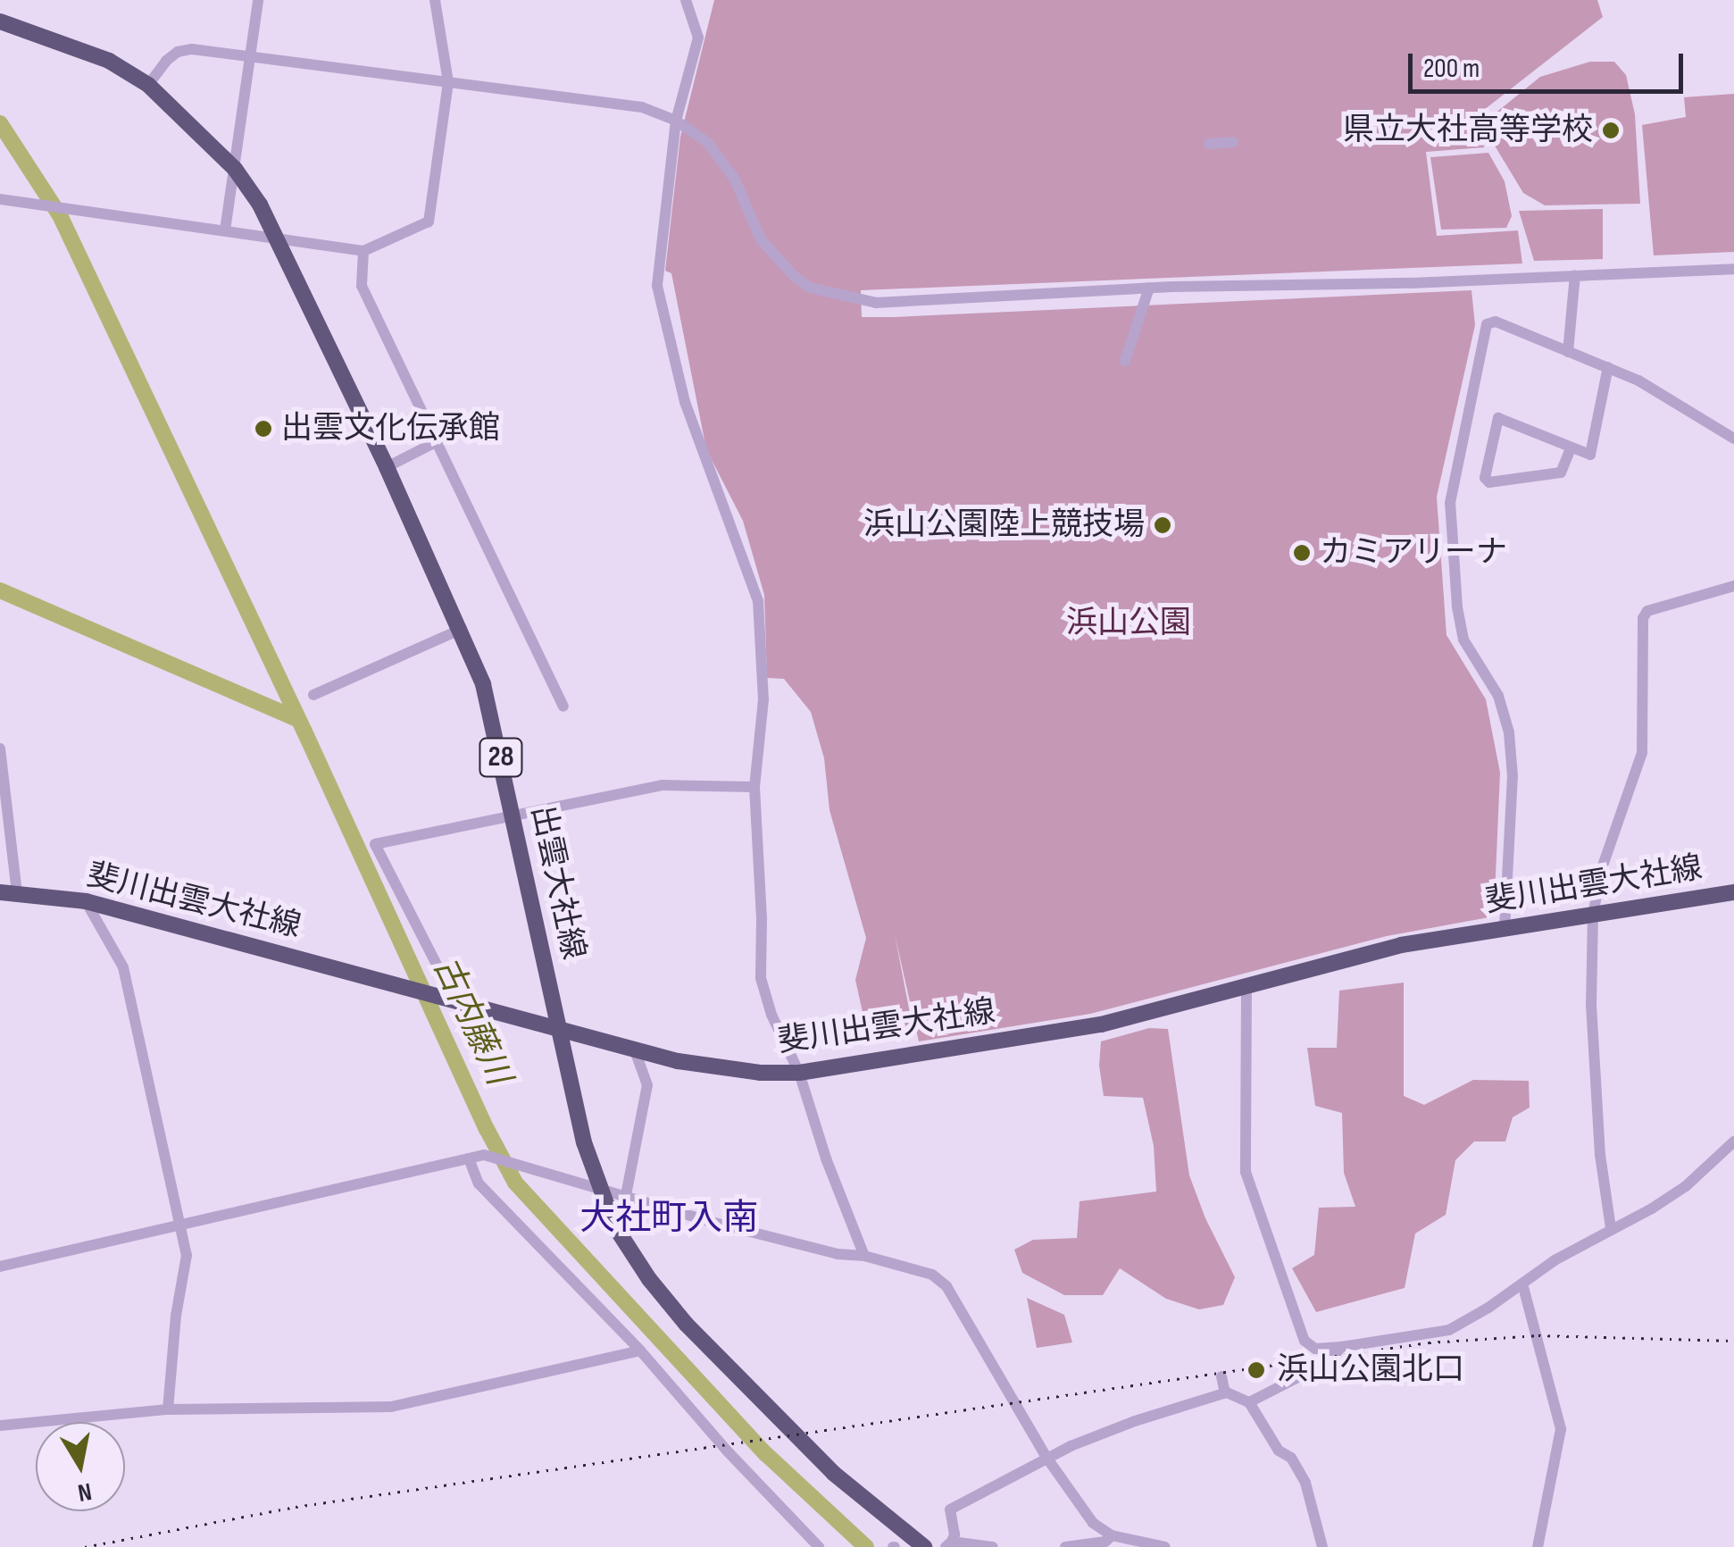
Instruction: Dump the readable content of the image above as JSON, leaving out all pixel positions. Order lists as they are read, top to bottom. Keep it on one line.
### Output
{"streets":{"main road":["28","出雲大社線","斐川出雲大社線"]},"crossings":[["出雲大社線","斐川出雲大社線"]],"districts":["大社町入南"],"water":["古内藤川"],"parks":["浜山公園"],"places":["県立大社高等学校","出雲文化伝承館","浜山公園陸上競技場","カミアリーナ","浜山公園北口"],"scale_bar":"200 m","north":"bottom"}
